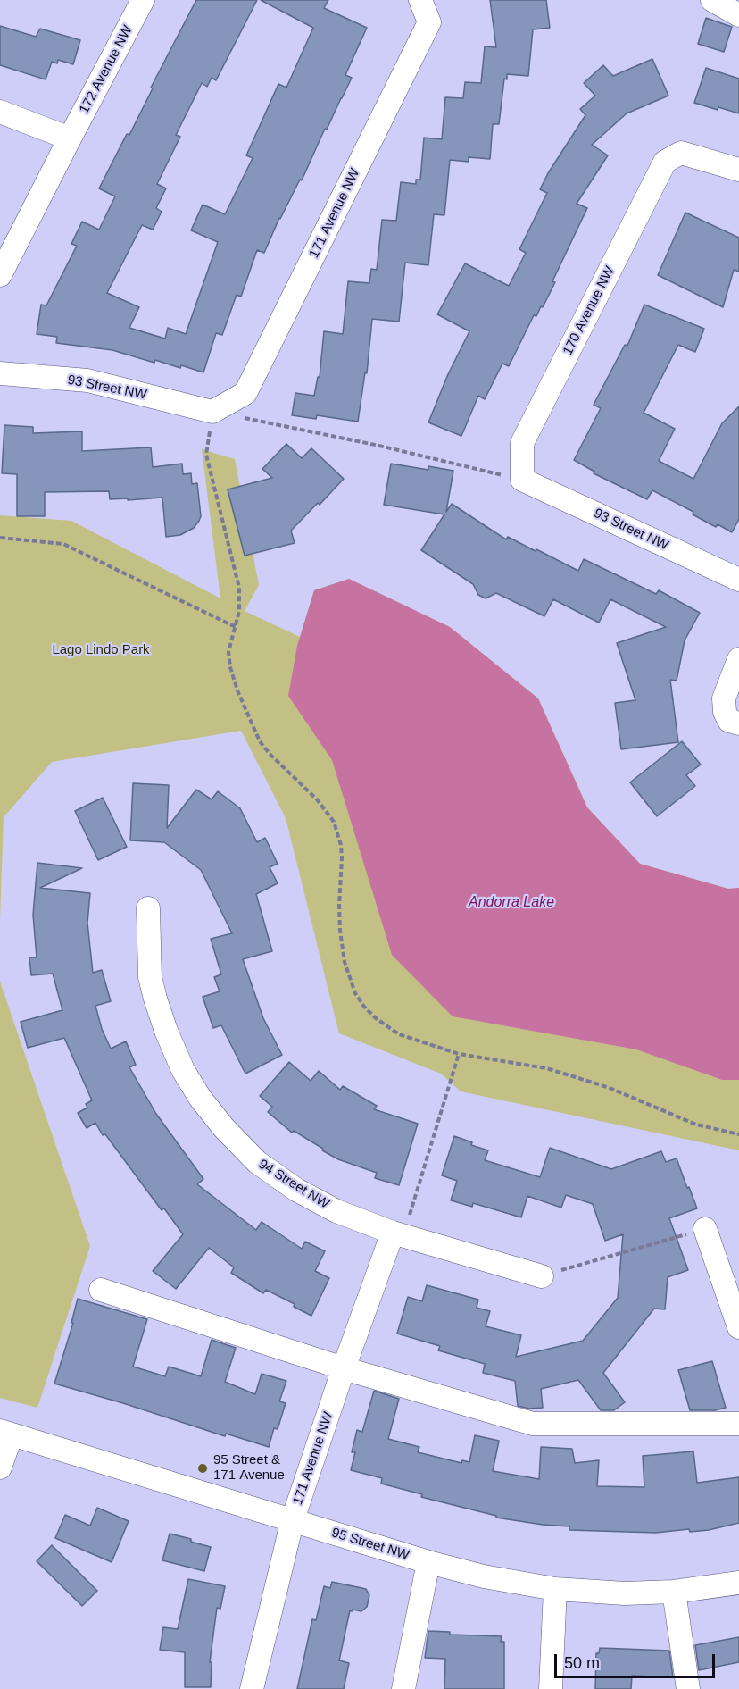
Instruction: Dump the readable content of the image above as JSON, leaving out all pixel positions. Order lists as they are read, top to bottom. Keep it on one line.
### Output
{"streets":{"street":["172 Avenue NW","171 Avenue NW","170 Avenue NW","93 Street NW","94 Street NW","95 Street NW"]},"crossings":[["171 Avenue NW","93 Street NW"],["171 Avenue NW","94 Street NW"],["171 Avenue NW","95 Street NW"],["170 Avenue NW","93 Street NW"]],"water":["Andorra Lake"],"parks":["Lago Lindo Park"],"places":["95 Street & 171 Avenue"],"scale_bar":"50 m"}
